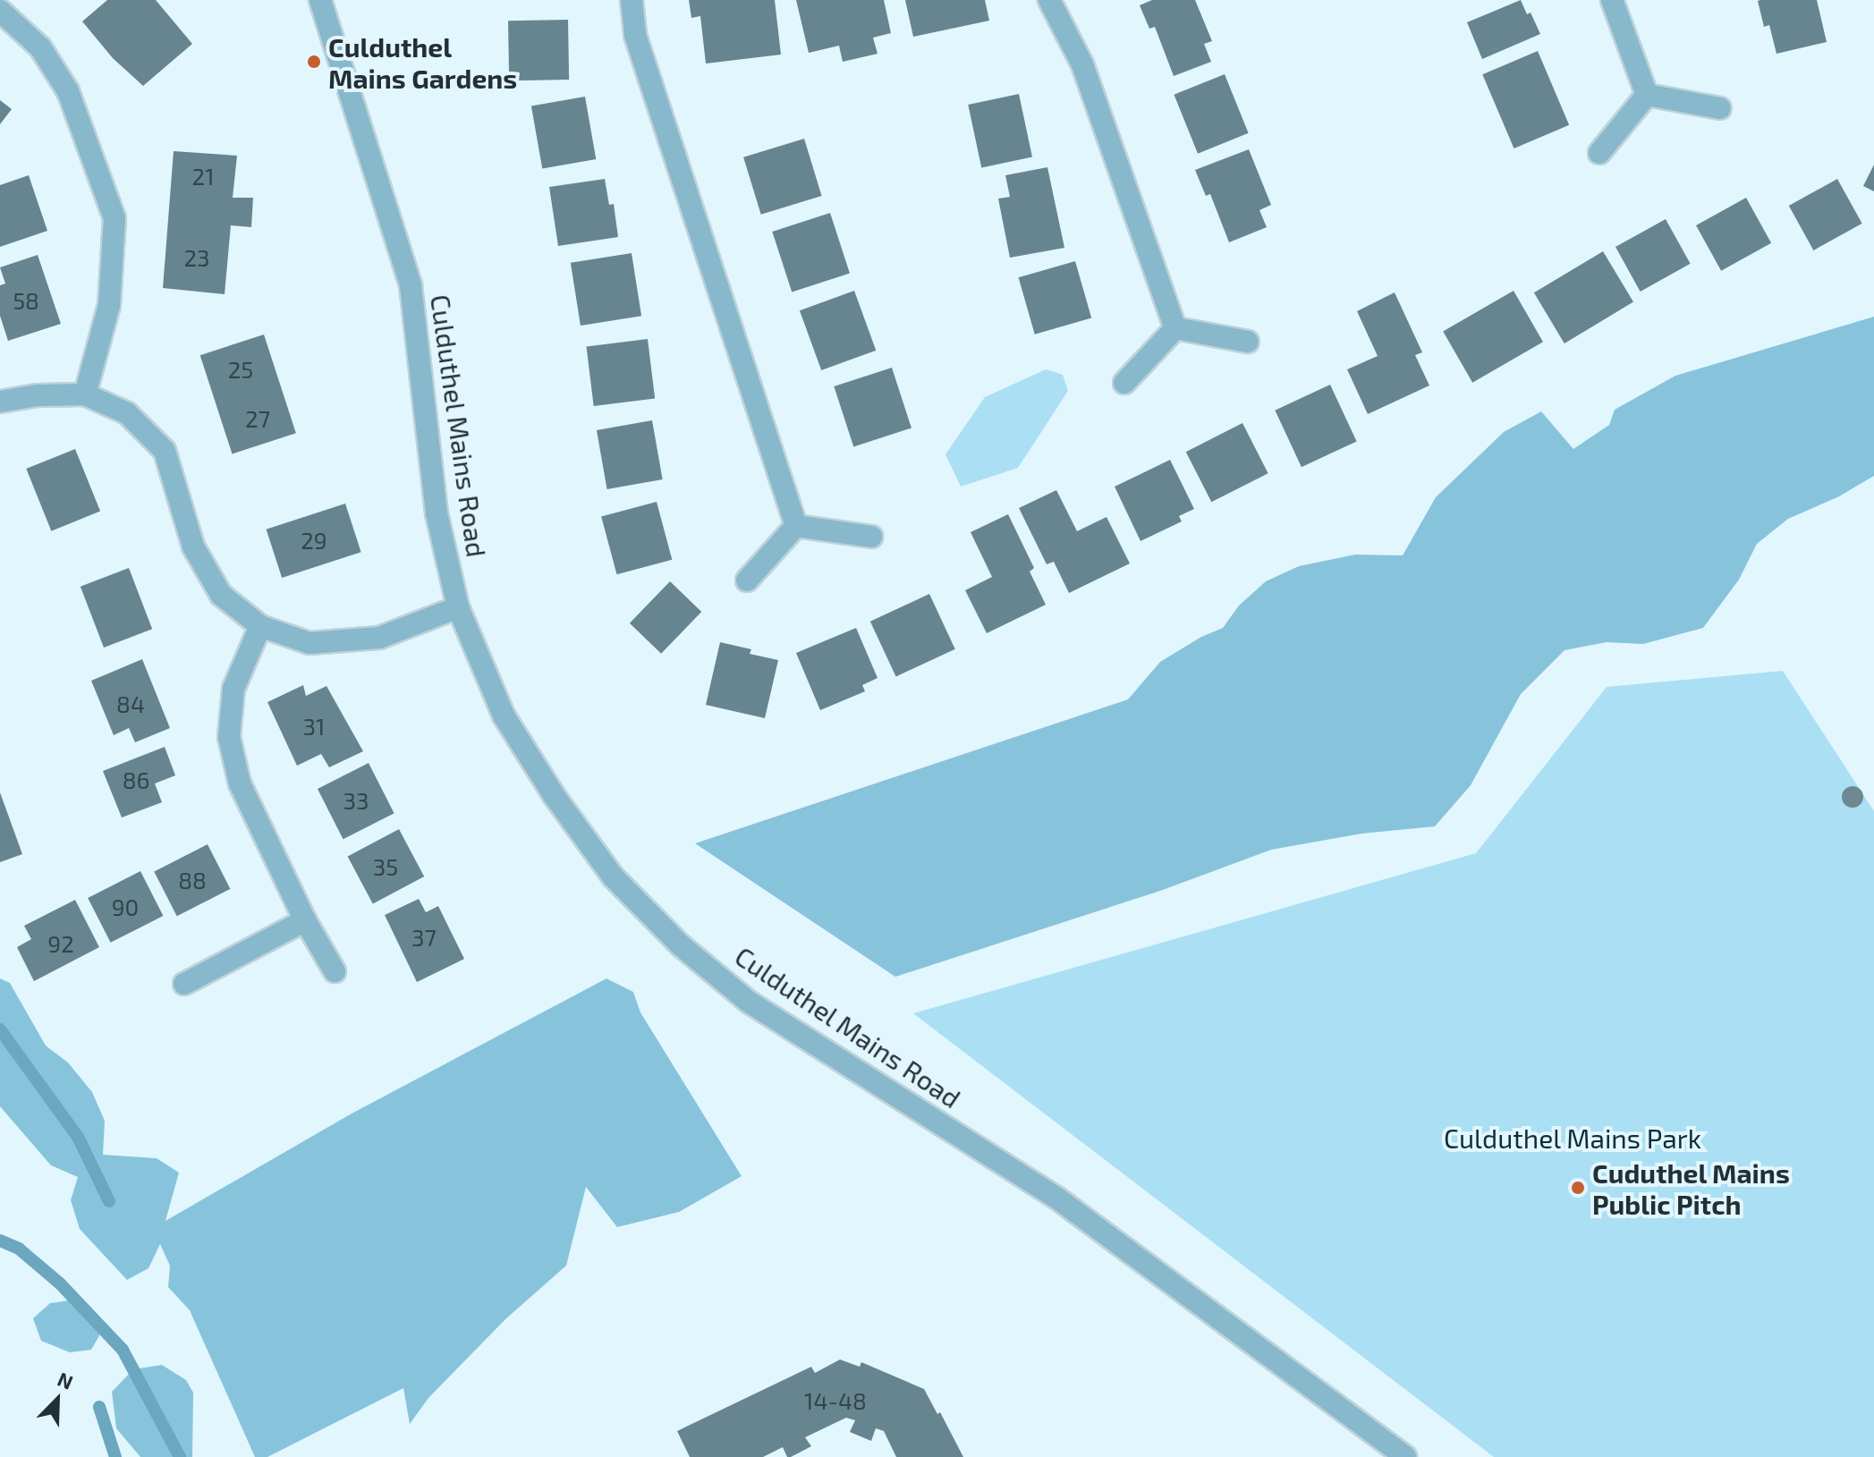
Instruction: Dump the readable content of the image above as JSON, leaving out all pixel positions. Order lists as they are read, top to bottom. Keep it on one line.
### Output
{"streets":{"street":["Culduthel Mains Road"]},"parks":["Culduthel Mains Park"],"places":["Culduthel Mains Gardens","Cuduthel Mains Public Pitch"],"house_numbers":["21","23","58","25","27","29","84","31","86","33","35","88","90","37","92","14-48"],"north":"top right"}
